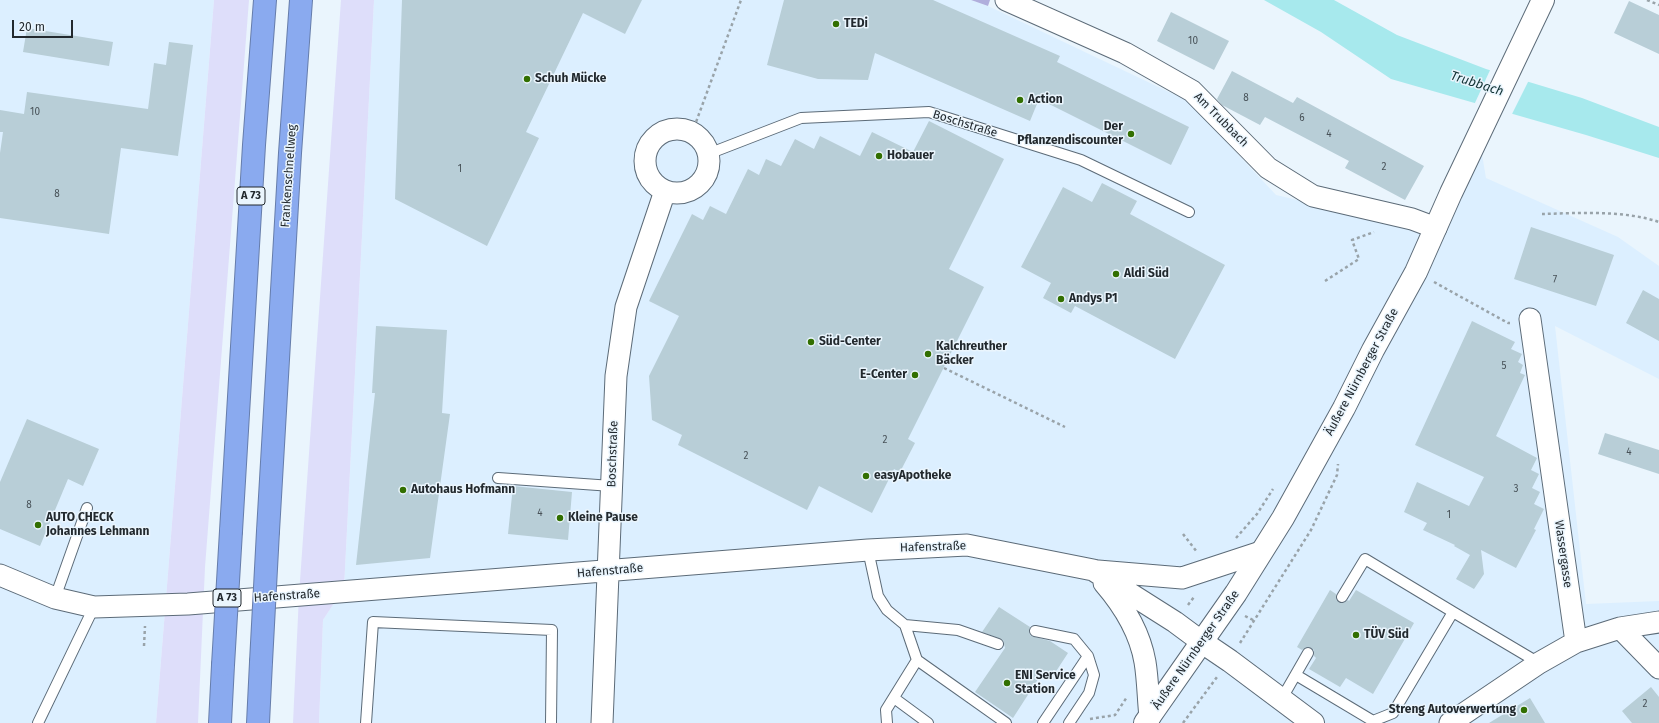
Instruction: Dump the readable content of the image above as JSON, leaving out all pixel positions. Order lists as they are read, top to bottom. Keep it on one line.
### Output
{"streets":{"highway":["Frankenschnellweg","A 73"],"main road":["Äußere Nürnberger Straße"],"street":["Am Trubbach","Boschstraße","Hafenstraße","Wassergasse"]},"crossings":[["Am Trubbach","Äußere Nürnberger Straße"],["Boschstraße","Hafenstraße"],["Äußere Nürnberger Straße","Hafenstraße"]],"water":["Trubbach"],"places":["TEDi","Schuh Mücke","Action","Der Pflanzendiscounter","Hobauer","Aldi Süd","Andys P1","Süd-Center","Kalchreuther Bäcker","E-Center","easyApotheke","Autohaus Hofmann","Kleine Pause","AUTO CHECK Johannes Lehmann","TÜV Süd","ENI Service Station","Streng Autoverwertung"],"house_numbers":["10","8","10","6","4","2","1","8","7","5","2","4","2","3","8","4","1","2"],"scale_bar":"20 m"}
